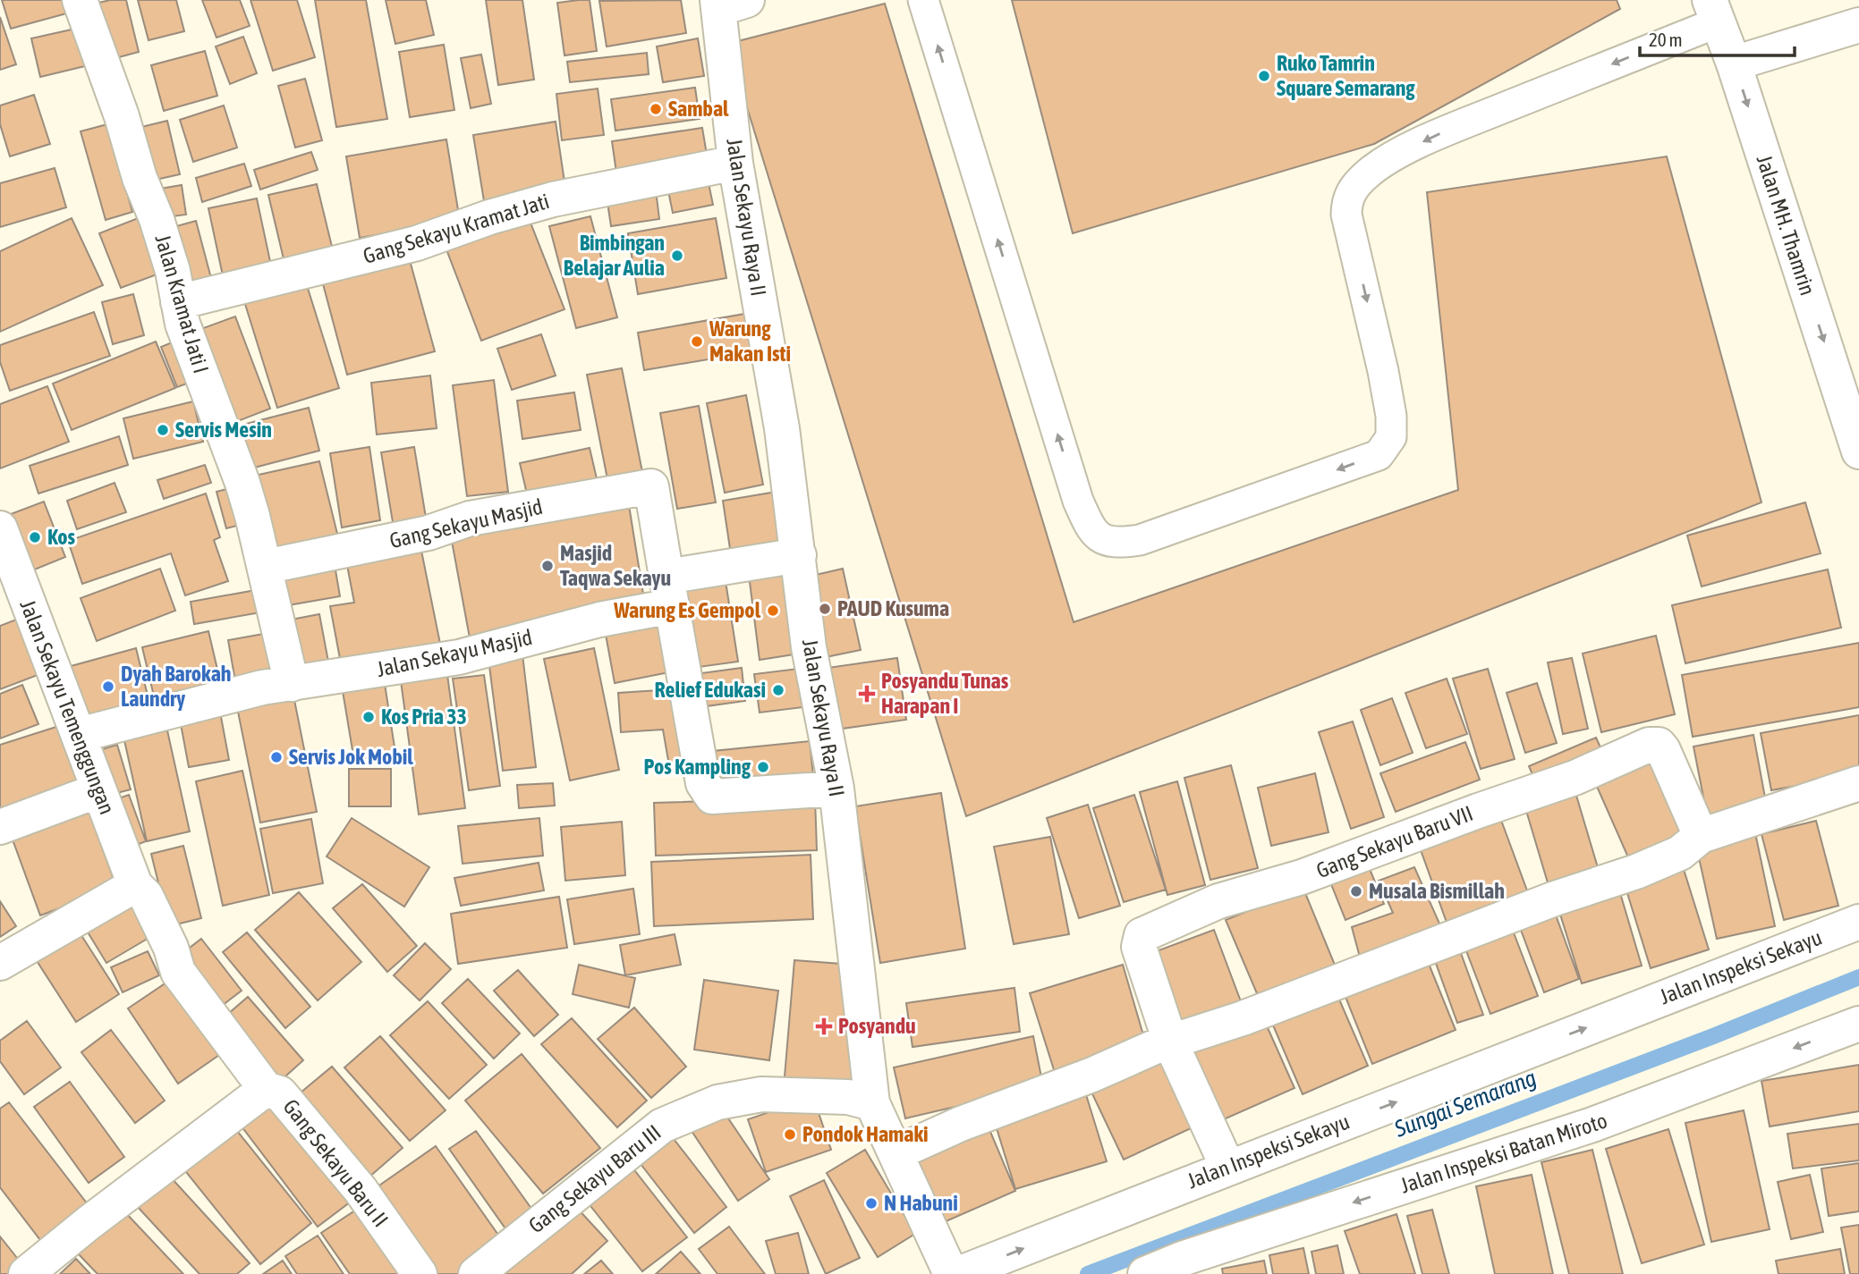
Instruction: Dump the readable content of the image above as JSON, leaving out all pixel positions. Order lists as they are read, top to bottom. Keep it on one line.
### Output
{"streets":{"street":["Jalan Sekayu Raya II","Jalan MH. Thamrin","Gang Sekayu Kramat Jati","Jalan Kramat Jati I","Gang Sekayu Masjid","Jalan Sekayu Masjid","Jalan Sekayu Temenggungan","Gang Sekayu Baru VII","Jalan Inspeksi Sekayu","Jalan Inspeksi Batan Miroto","Gang Sekayu Baru II","Gang Sekayu Baru III"]},"crossings":[["Jalan Sekayu Raya II","Gang Sekayu Kramat Jati"],["Jalan Sekayu Raya II","Gang Sekayu Masjid"],["Jalan Sekayu Raya II","Jalan Sekayu Masjid"],["Jalan Sekayu Raya II","Gang Sekayu Baru III"],["Gang Sekayu Kramat Jati","Jalan Kramat Jati I"],["Jalan Kramat Jati I","Gang Sekayu Masjid"],["Jalan Kramat Jati I","Jalan Sekayu Masjid"],["Gang Sekayu Masjid","Jalan Sekayu Masjid"],["Jalan Sekayu Masjid","Jalan Sekayu Temenggungan"],["Jalan Sekayu Temenggungan","Gang Sekayu Baru II"],["Gang Sekayu Baru VII","Jalan Inspeksi Sekayu"]],"one_way":["Jalan MH. Thamrin"],"water":["Sungai Semarang"],"places":{"other":["Ruko Tamrin Square Semarang","Sambal","Bimbingan Belajar Aulia","Warung Makan Isti","Servis Mesin","Kos","Masjid Taqwa Sekayu","PAUD Kusuma","Warung Es Gempol","Dyah Barokah Laundry","Relief Edukasi","Kos Pria 33","Servis Jok Mobil","Pos Kampling","Musala Bismillah","Pondok Hamaki","N Habuni"],"health":["Posyandu Tunas Harapan I","Posyandu"]},"scale_bar":"20 m"}
